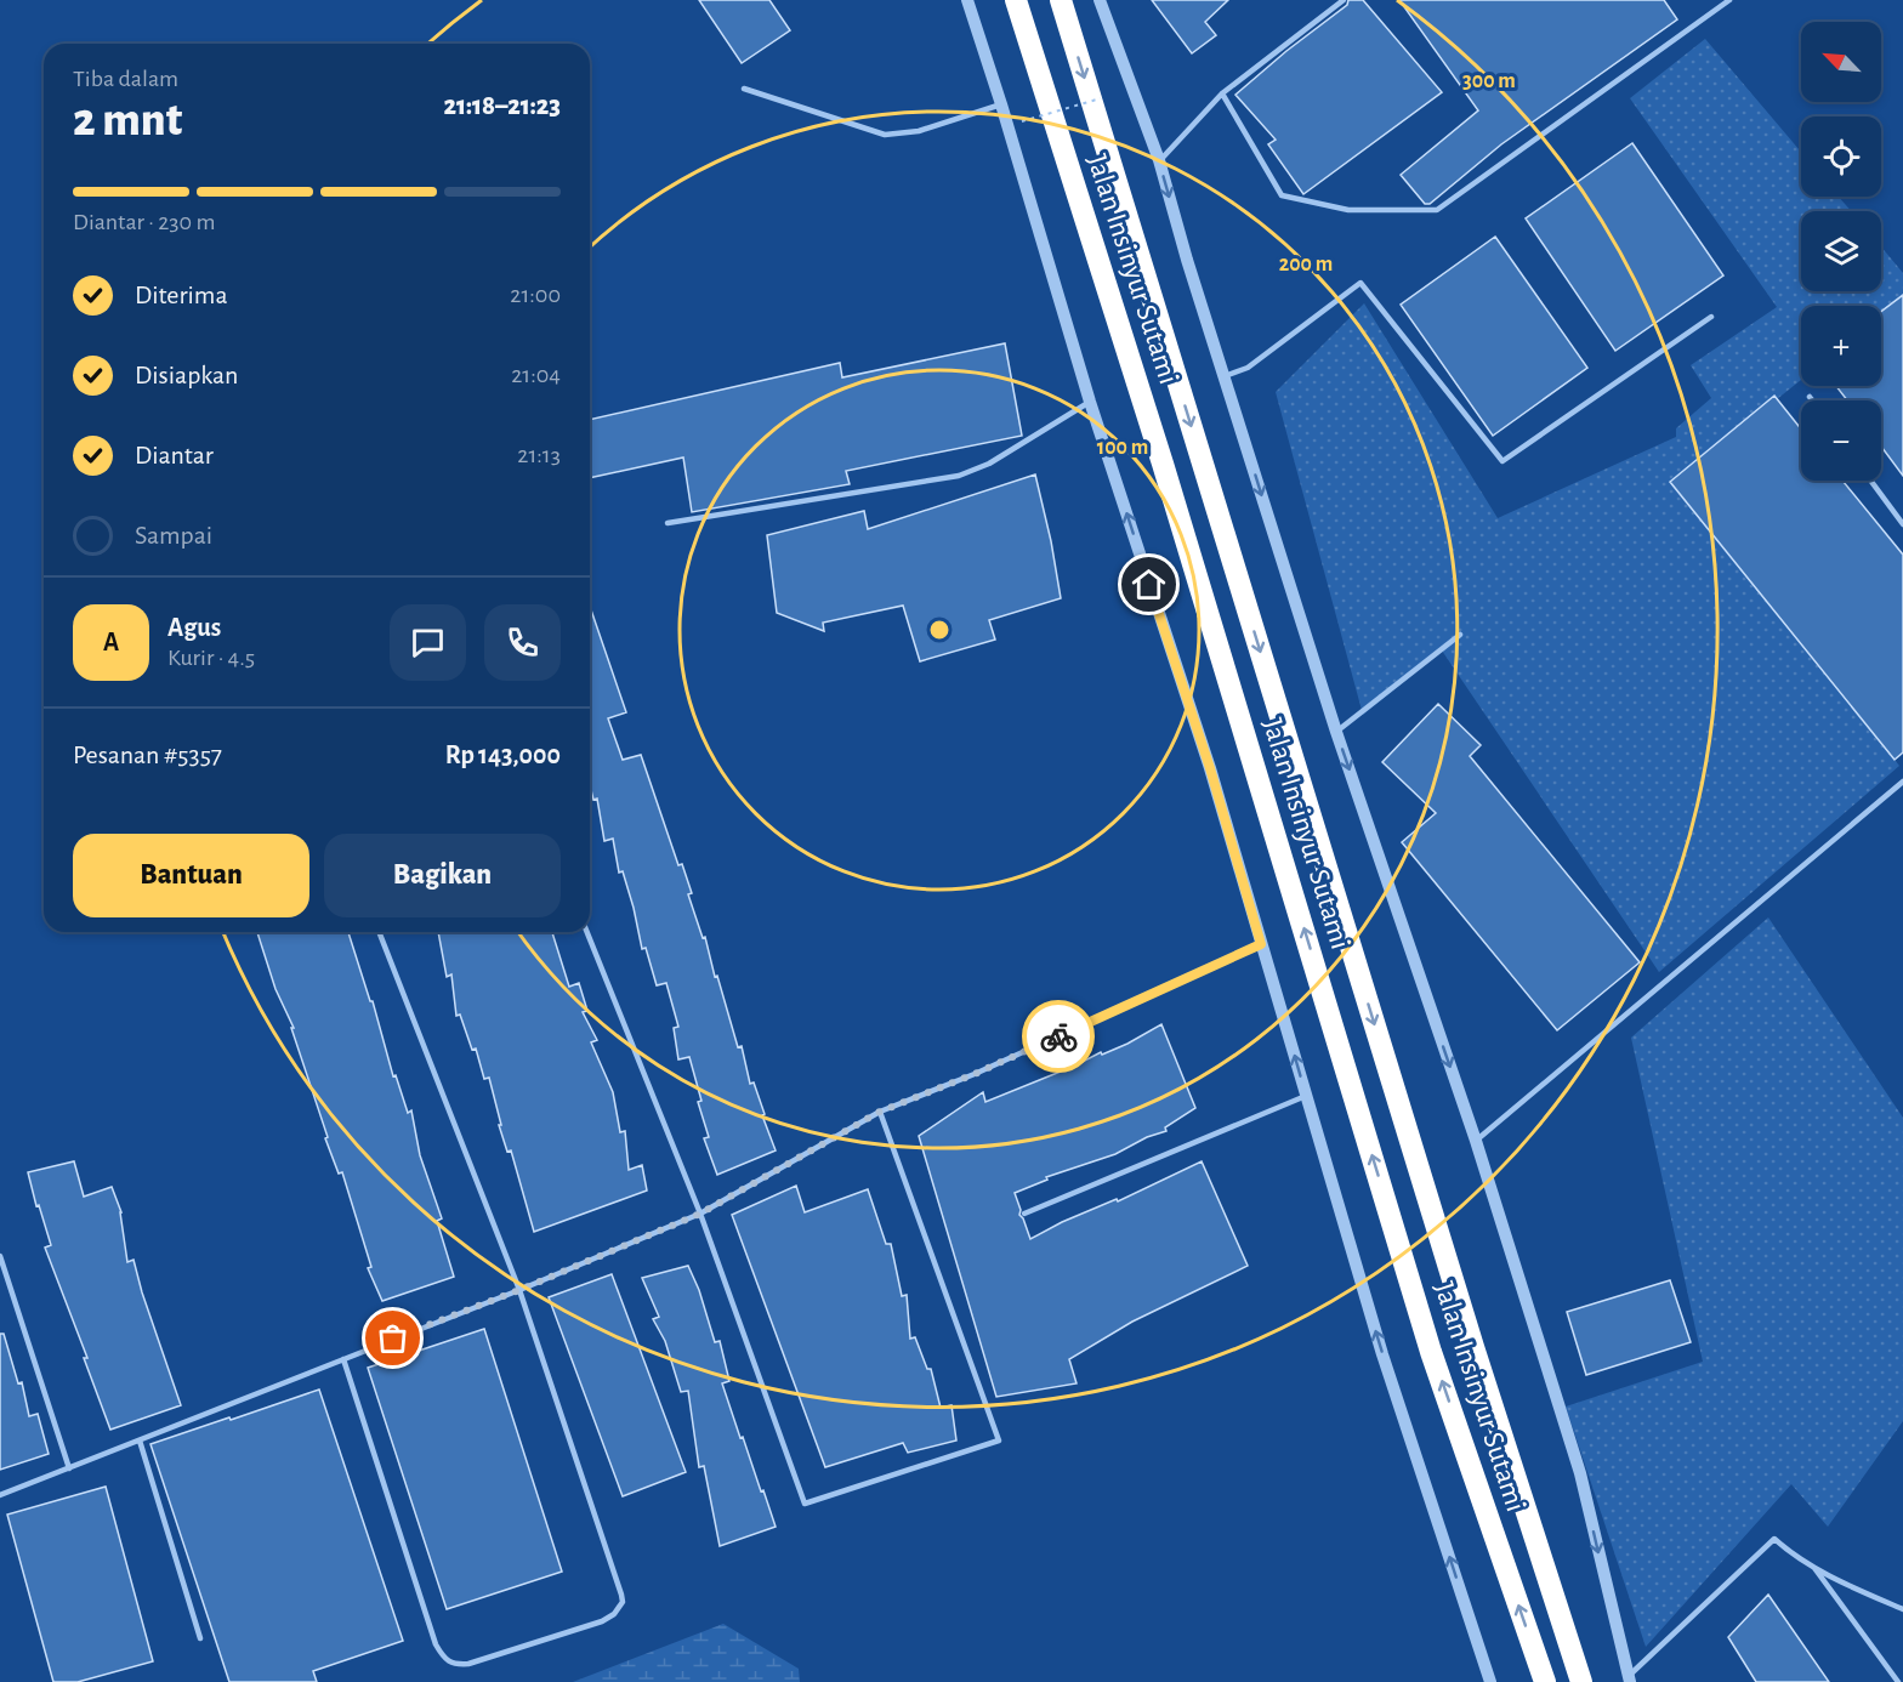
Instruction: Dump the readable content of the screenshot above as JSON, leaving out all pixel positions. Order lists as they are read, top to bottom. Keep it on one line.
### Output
{"streets":{"highway":["Jalan Insinyur Sutami"]},"north":"top left","page":{"map_buttons":["+","−"],"heading":["2 mnt","Tiba dalam","21:18–21:23"],"panel":["Agus","Kurir · 4.5","Pesanan #5357","Rp 143,000"],"bar":"Diantar · 230 m","list":[["Diterima","21:00"],["Disiapkan","21:04"],["Diantar","21:13"],"Sampai"],"round":"A","buttons":["Bantuan","Bagikan"]},"rings":["300 m","200 m","100 m"]}
